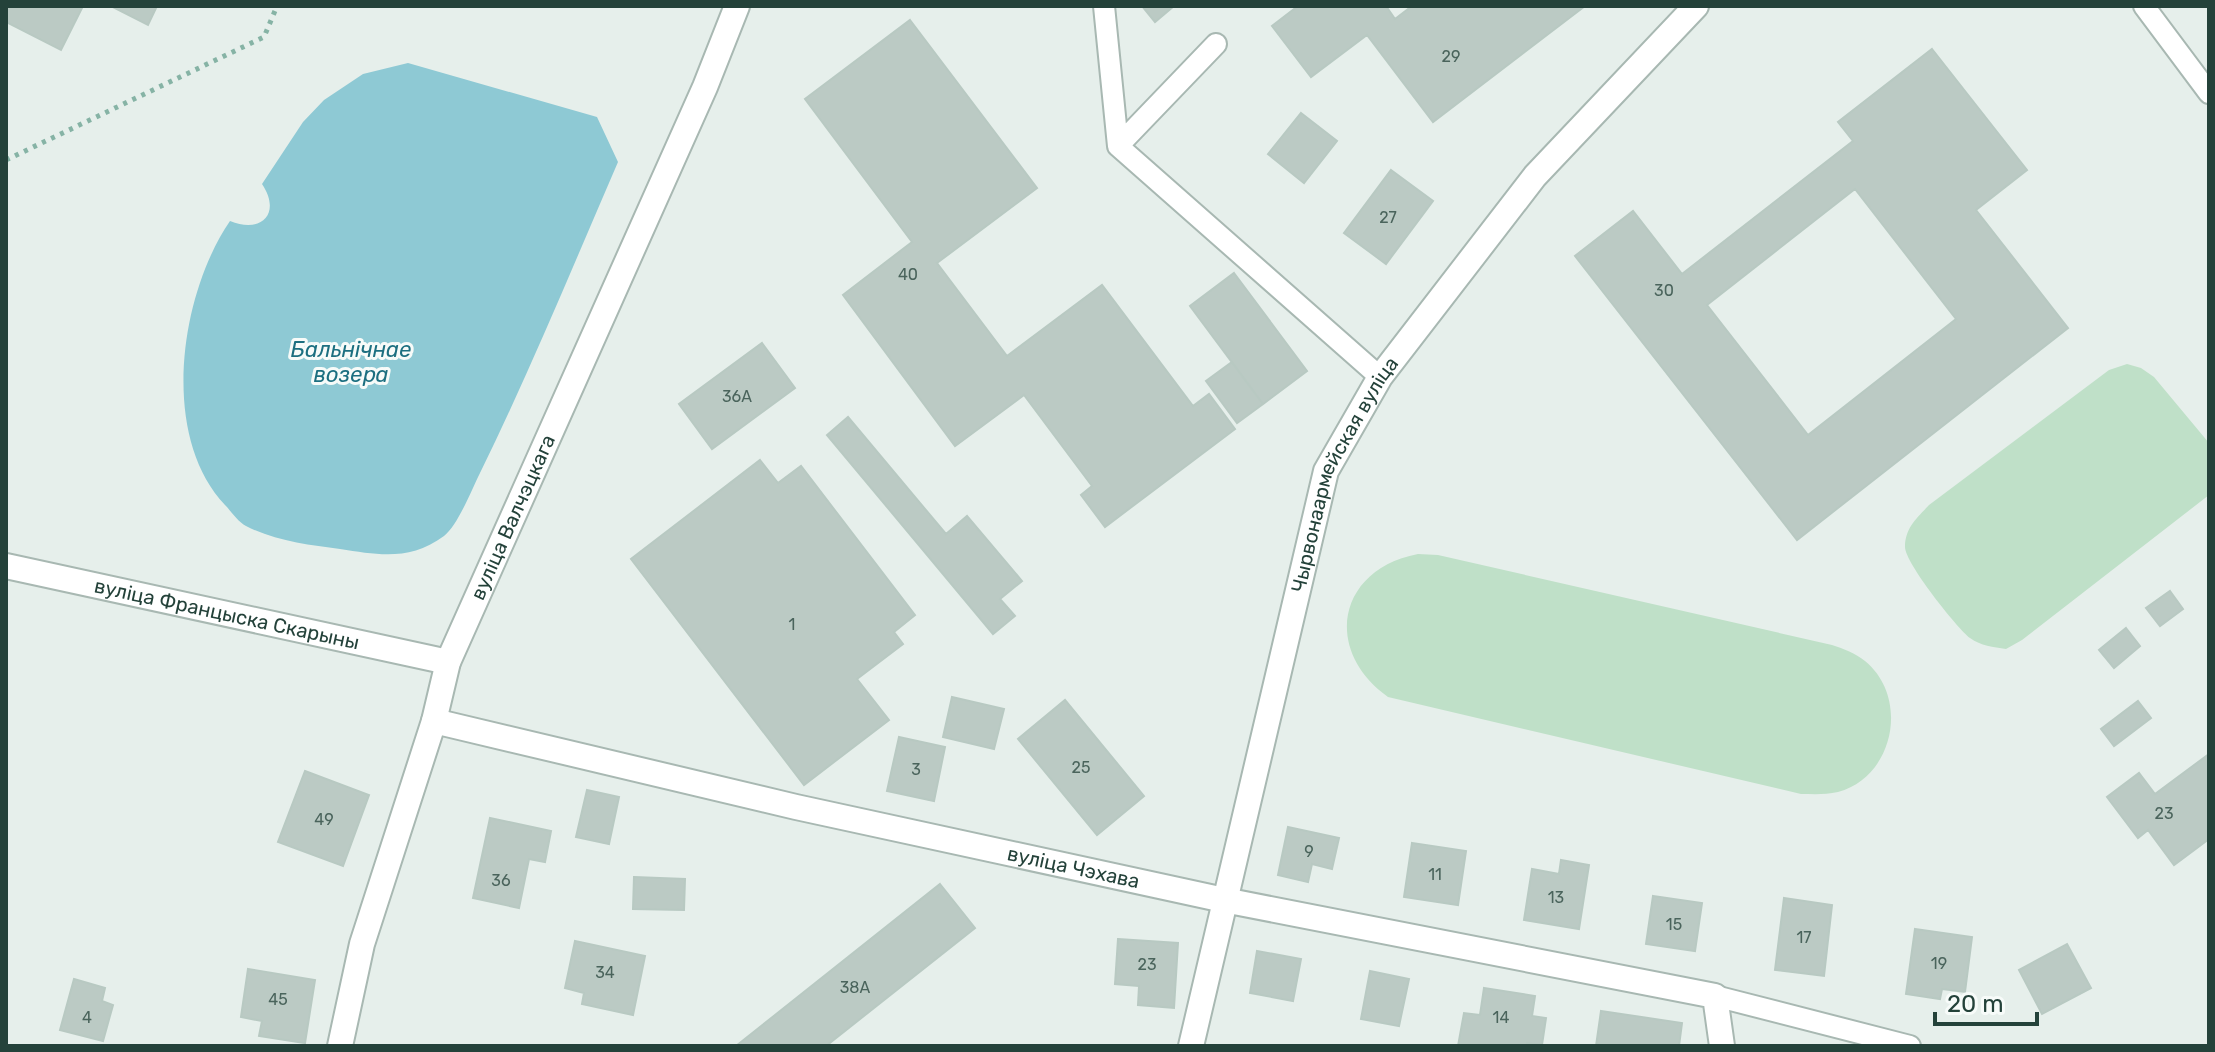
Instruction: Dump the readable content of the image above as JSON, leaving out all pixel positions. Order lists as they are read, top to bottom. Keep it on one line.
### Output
{"streets":{"street":["Чырвонаармейская вуліца","вуліца Валчэцкага","вуліца Францыска Скарыны","вуліца Чэхава"]},"crossings":[["Чырвонаармейская вуліца","вуліца Чэхава"],["вуліца Валчэцкага","вуліца Францыска Скарыны"],["вуліца Валчэцкага","вуліца Чэхава"]],"water":["Бальнічнае возера"],"house_numbers":["29","27","40","30","36А","1","25","3","23","49","9","11","36","13","15","17","19","23","34","38А","45","4","14"],"scale_bar":"20 m"}
